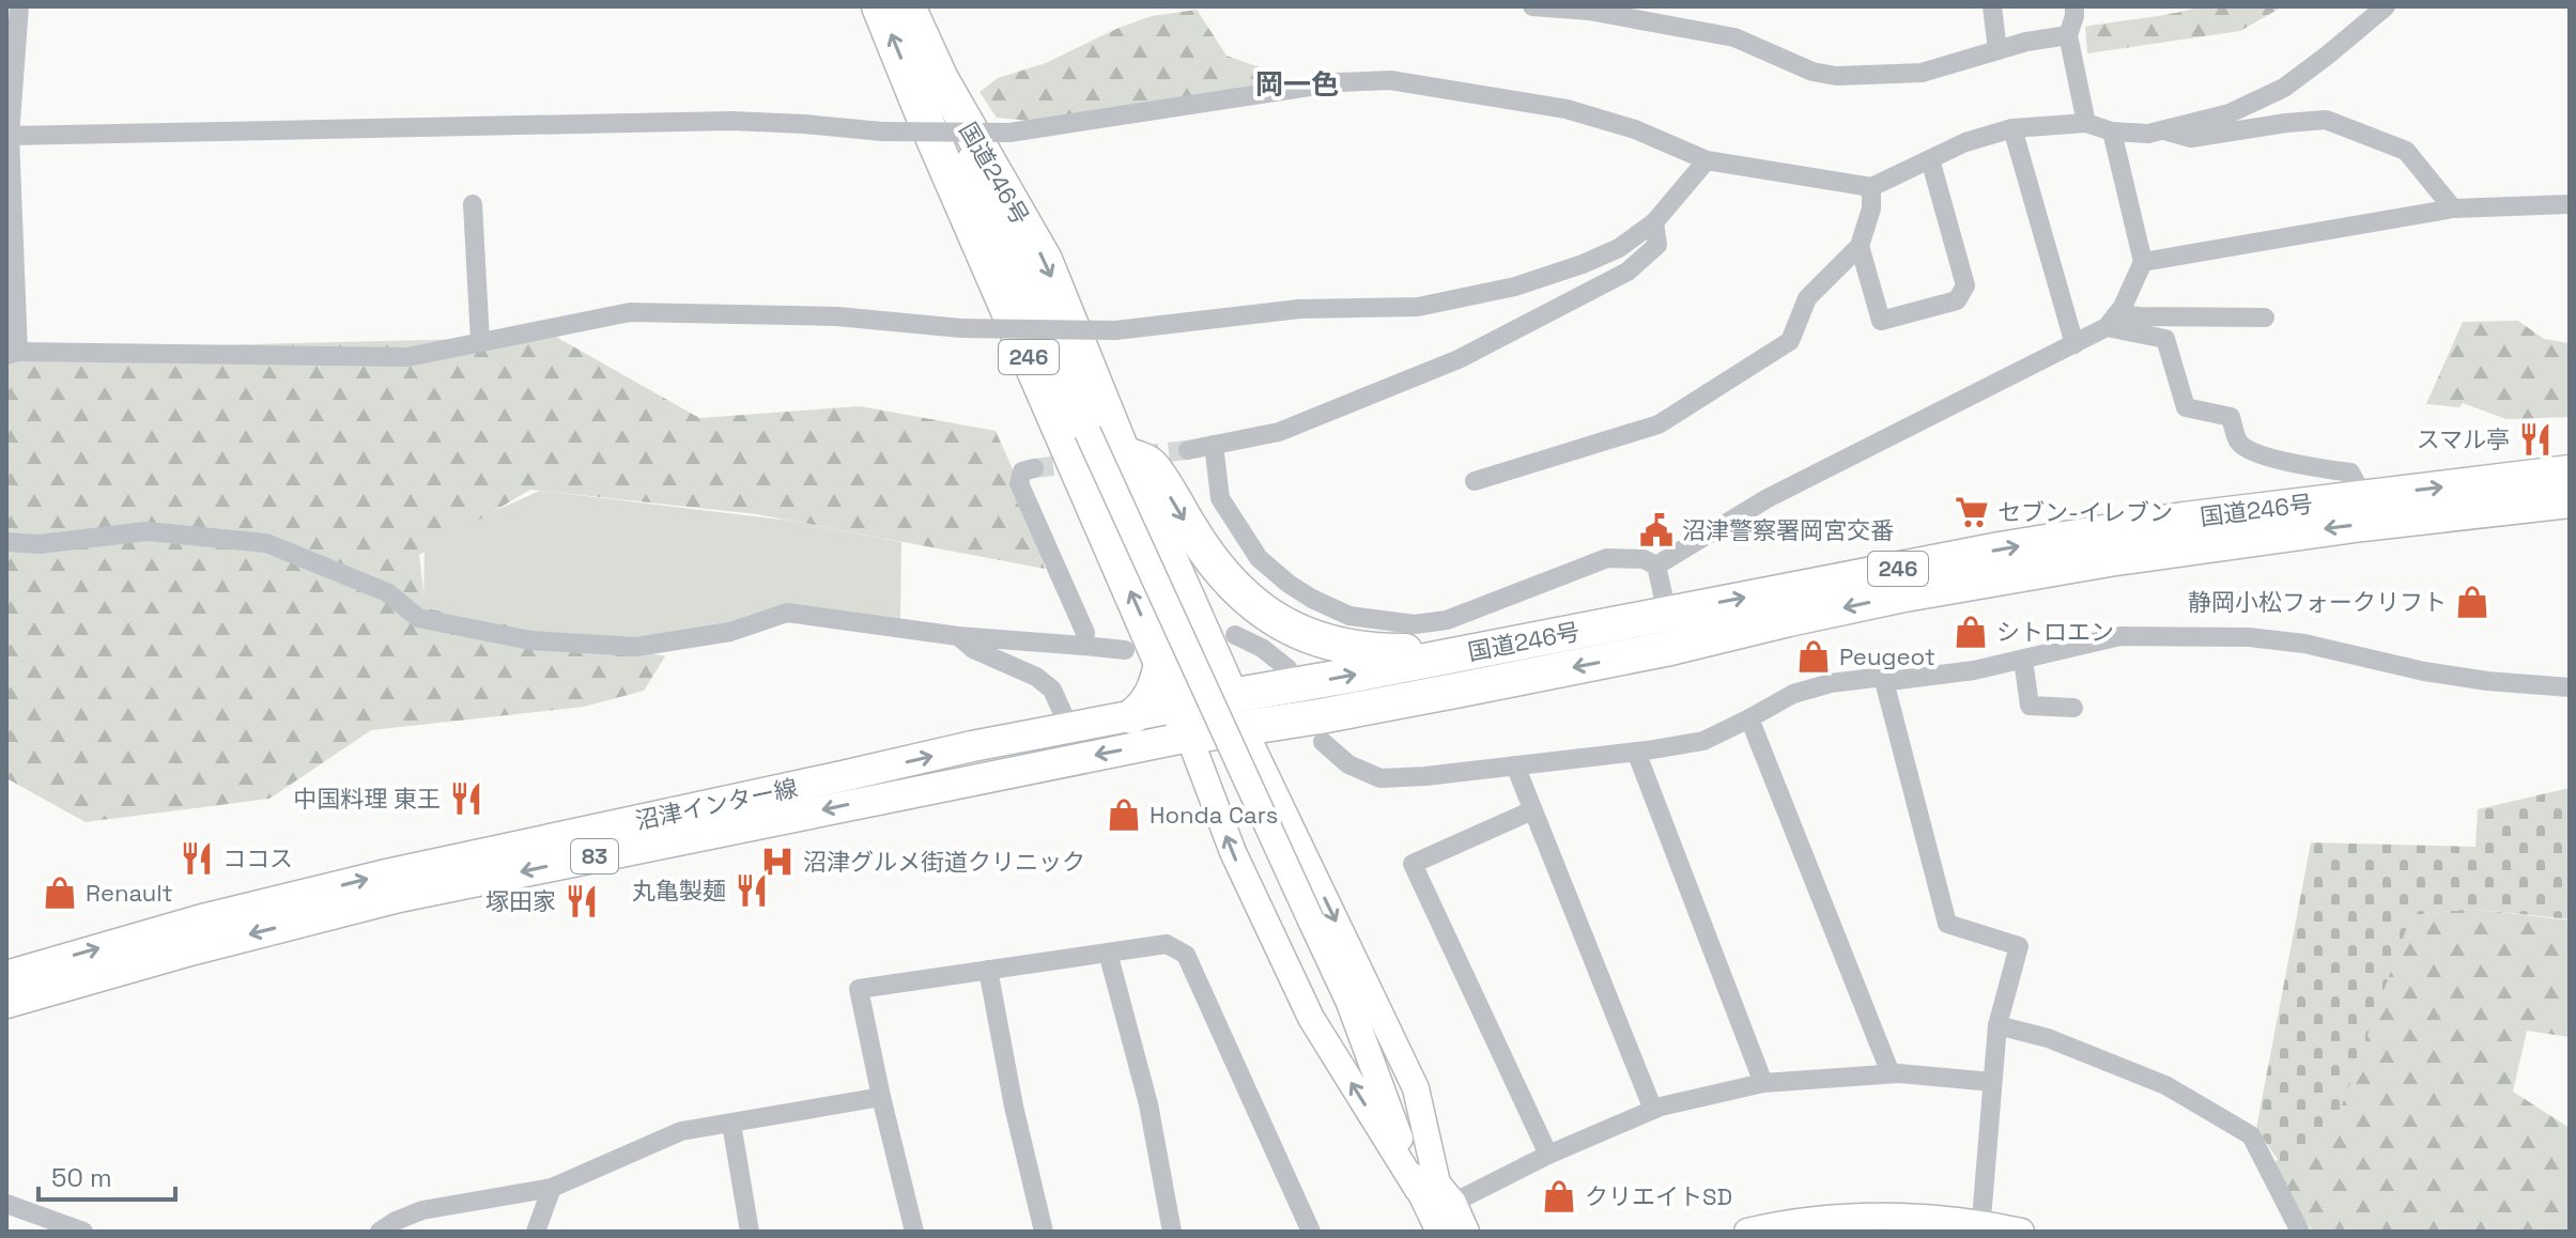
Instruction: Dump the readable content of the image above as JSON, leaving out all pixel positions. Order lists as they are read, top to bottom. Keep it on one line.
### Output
{"streets":{"highway":["国道246号","246"],"main road":["沼津インター線","83"]},"crossings":[["国道246号","246"],["国道246号","沼津インター線"]],"districts":["岡一色"],"places":{"restaurant":["スマル亭","中国料理 東王","ココス","丸亀製麺","塚田家"],"supermarket":["セブン-イレブン"],"public building":["沼津警察署岡宮交番"],"shop":["静岡小松フォークリフト","シトロエン","Peugeot","Honda Cars","Renault","クリエイトSD"],"hospital":["沼津グルメ街道クリニック"]},"scale_bar":"50 m"}
